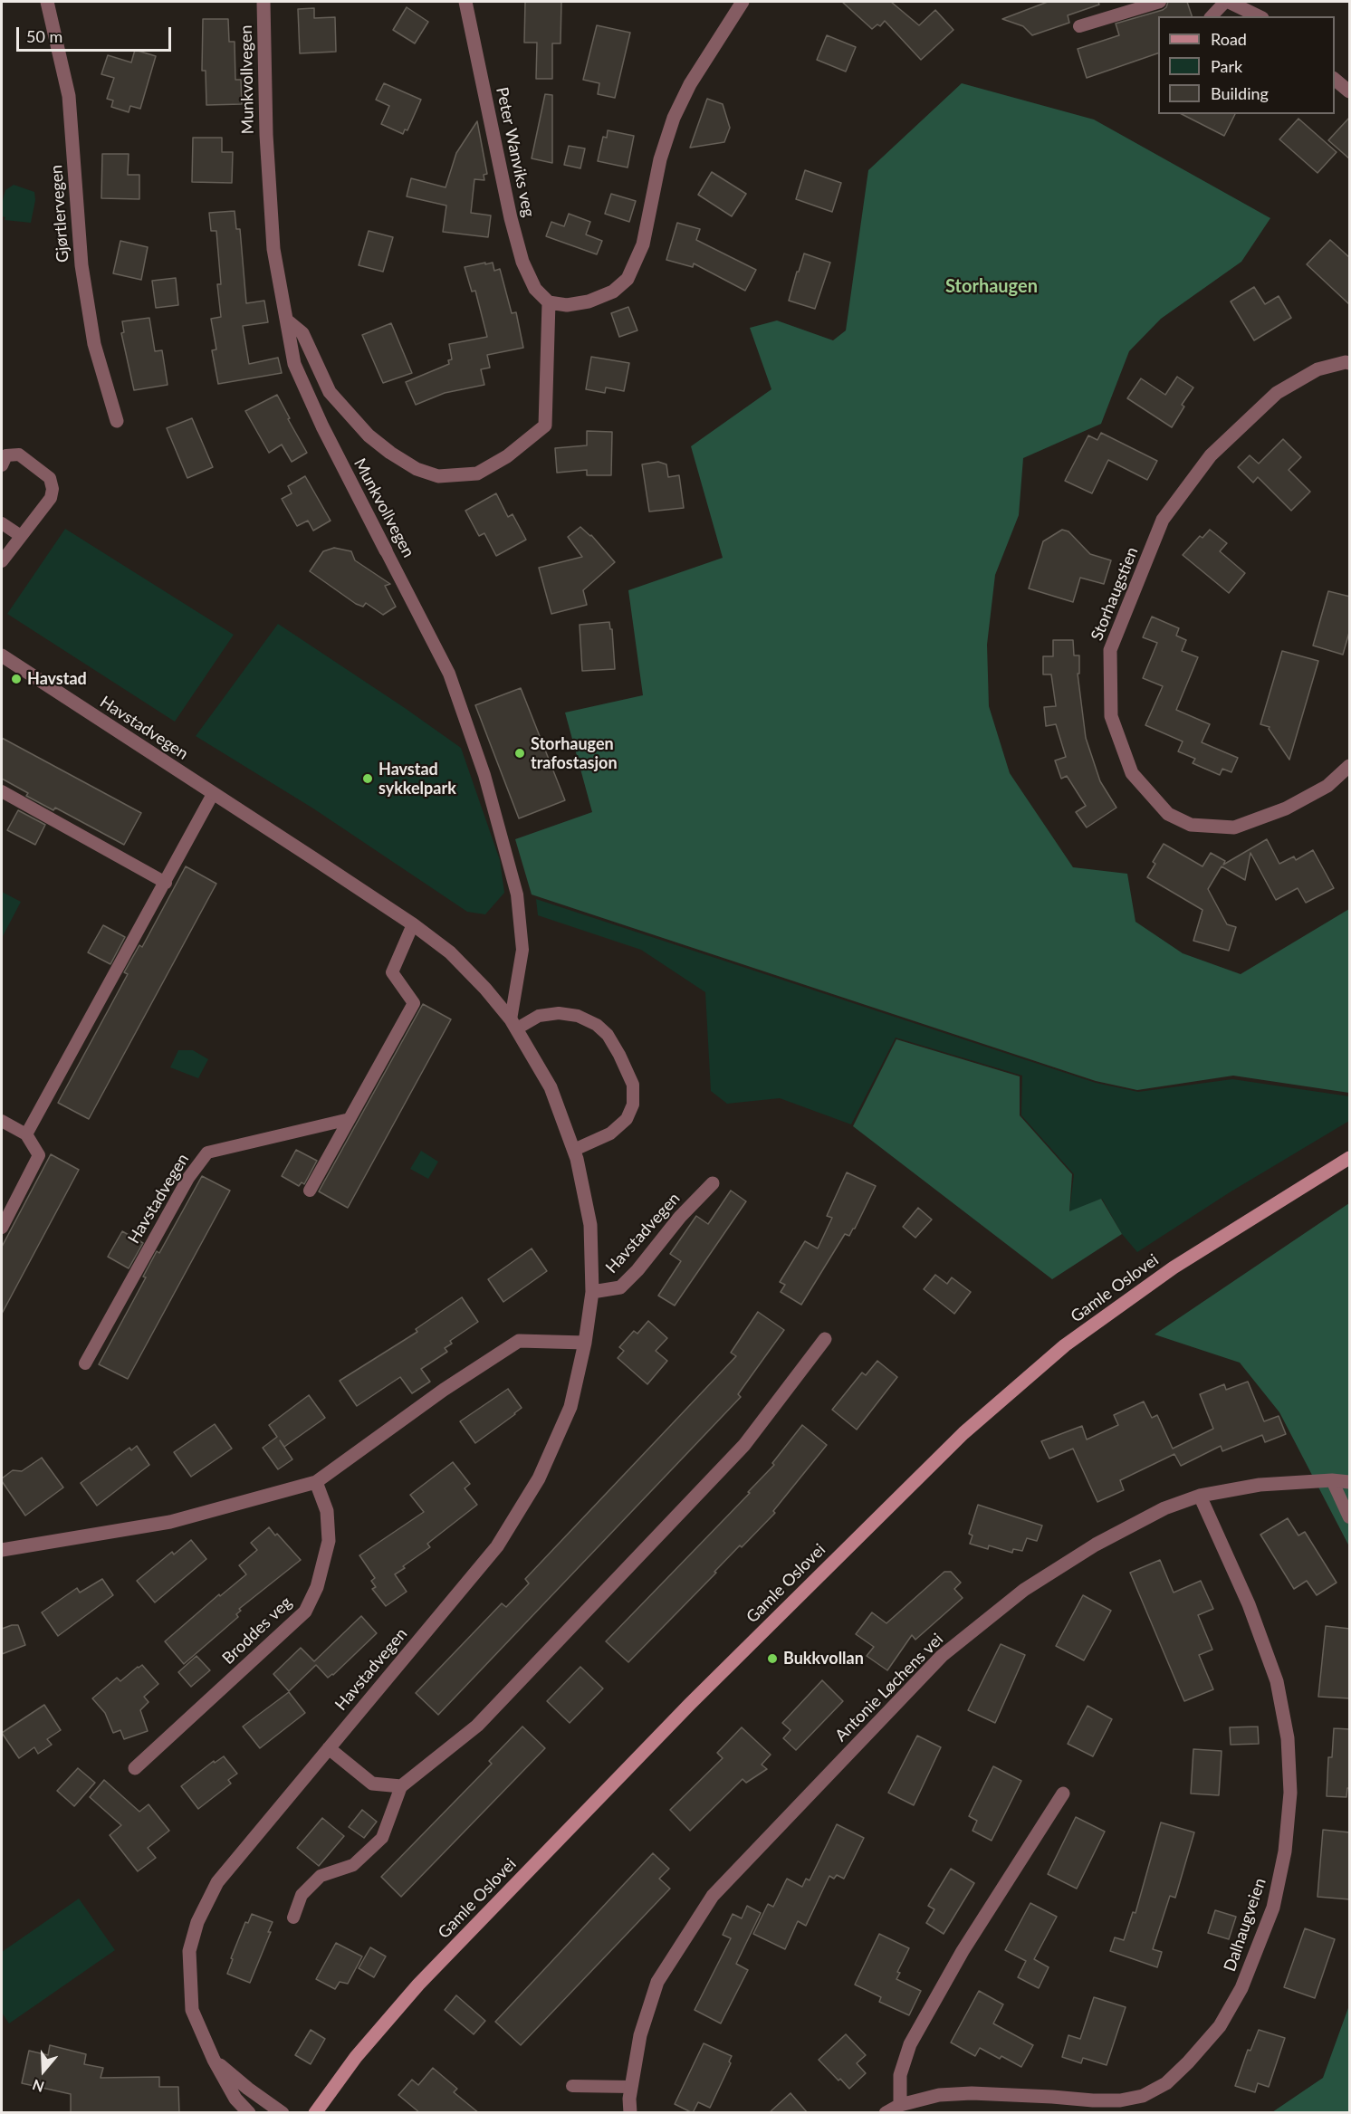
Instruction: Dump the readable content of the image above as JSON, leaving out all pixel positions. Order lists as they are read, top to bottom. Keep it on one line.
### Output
{"streets":{"street":["Munkvollvegen","Peter Wanviks veg","Gjørtlervegen","Storhaugstien","Havstadvegen","Gamle Oslovei","Broddes veg","Antonie Løchens vei","Dalhaugveien"]},"crossings":[["Munkvollvegen","Havstadvegen"],["Antonie Løchens vei","Dalhaugveien"]],"districts":["Storhaugen"],"places":["Havstad","Storhaugen trafostasjon","Havstad sykkelpark","Bukkvollan"],"legend":["Road","Park","Building"],"scale_bar":"50 m","north":"bottom"}
